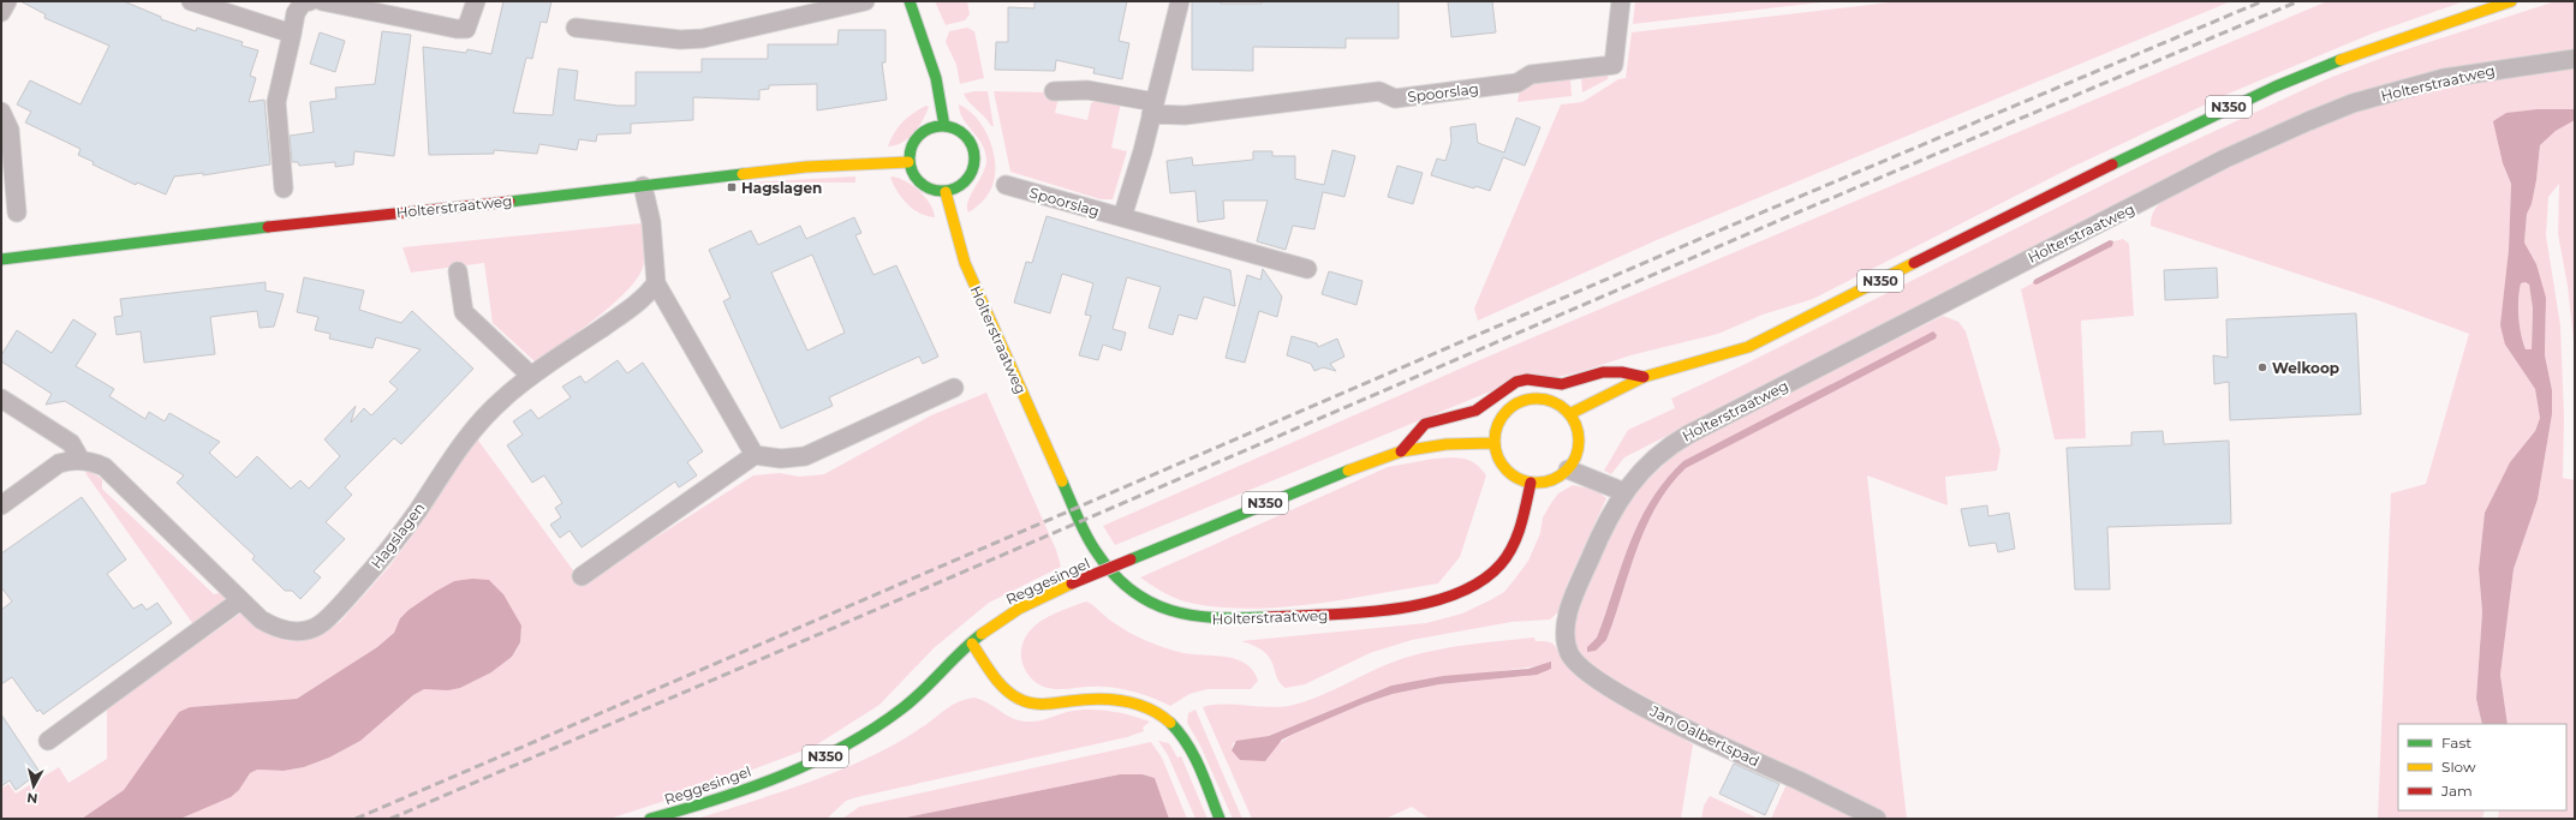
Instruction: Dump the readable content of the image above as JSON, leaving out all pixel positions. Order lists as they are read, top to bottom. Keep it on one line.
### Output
{"streets":{"main road":["Holterstraatweg","N350","Reggesingel"],"street":["Spoorslag","Hagslagen","Jan Oalbertspad"]},"crossings":[["Holterstraatweg","N350"],["Holterstraatweg","Reggesingel"],["Holterstraatweg","Jan Oalbertspad"],["N350","Reggesingel"]],"places":{"transit":["Hagslagen"],"other":["Welkoop"]},"legend":["Fast","Slow","Jam"],"north":"bottom"}
